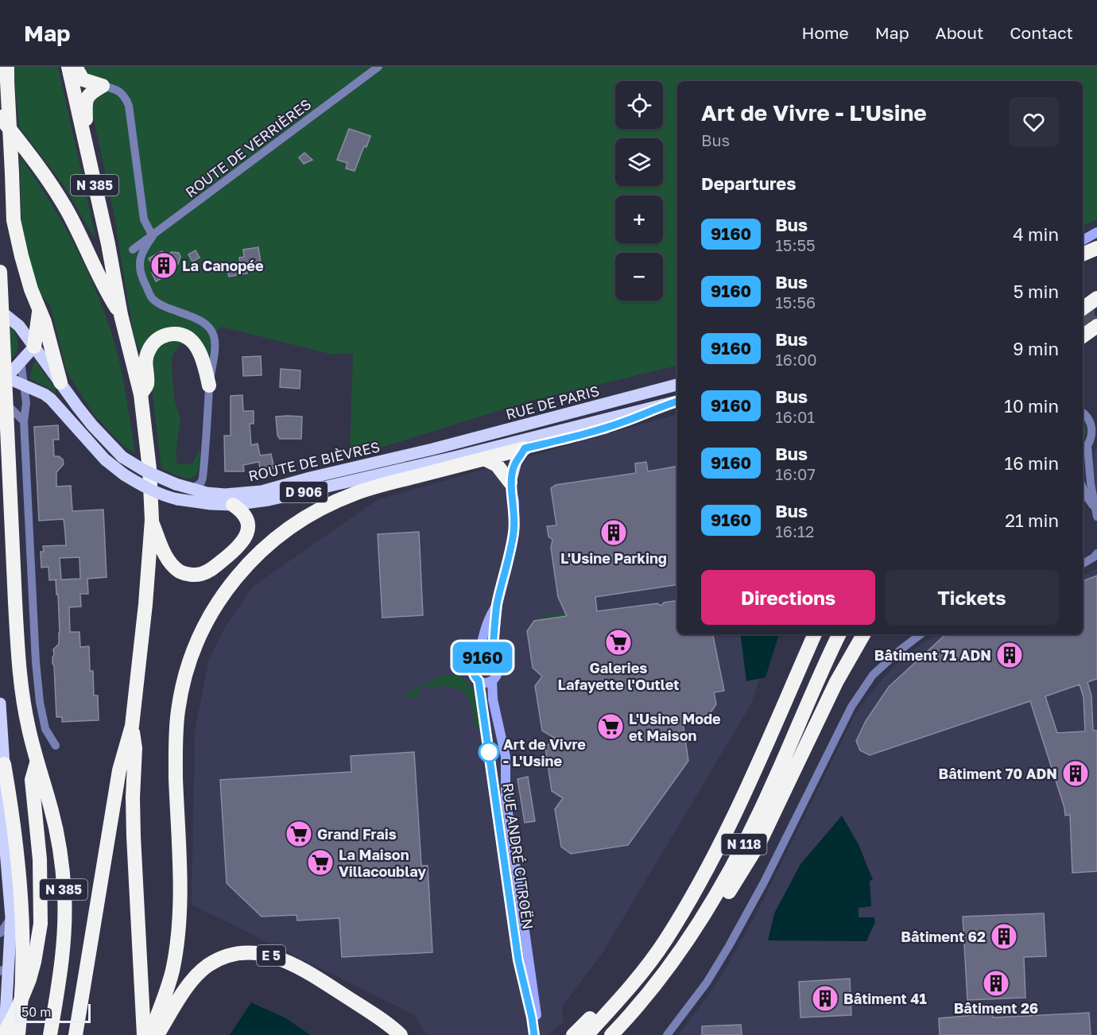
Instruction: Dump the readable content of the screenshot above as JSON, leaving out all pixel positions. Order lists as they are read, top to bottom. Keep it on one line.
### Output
{"streets":{"highway":["N 385","N 118","E 5"],"main road":["RUE DE PARIS","ROUTE DE BIÈVRES","D 906"],"street":["ROUTE DE VERRIÈRES","RUE ANDRÉ CITROËN"]},"crossings":[["RUE DE PARIS","ROUTE DE BIÈVRES"],["RUE DE PARIS","D 906"]],"places":{"building":["La Canopée","L'Usine Parking","Bâtiment 71 ADN","Bâtiment 70 ADN","Bâtiment 62","Bâtiment 26","Bâtiment 41"],"supermarket":["Galeries Lafayette l'Outlet","L'Usine Mode et Maison","Grand Frais","La Maison Villacoublay"],"other":["Art de Vivre - L'Usine"]},"lines":["bus line 9160"],"scale_bar":"50 m","page":{"header":"Map","nav":["Home","Map","About","Contact"],"on_map":"9160","map_buttons":["+","−"],"heading":[["Art de Vivre - L'Usine","Bus"],"Departures"],"list":[{"mark":"9160","name":"Bus","note":"15:55","value":"4 min"},{"mark":"9160","name":"Bus","note":"15:56","value":"5 min"},{"mark":"9160","name":"Bus","note":"16:00","value":"9 min"},{"mark":"9160","name":"Bus","note":"16:01","value":"10 min"},{"mark":"9160","name":"Bus","note":"16:07","value":"16 min"},{"mark":"9160","name":"Bus","note":"16:12","value":"21 min"}],"buttons":["Directions","Tickets"],"scale":"50 m"}}
